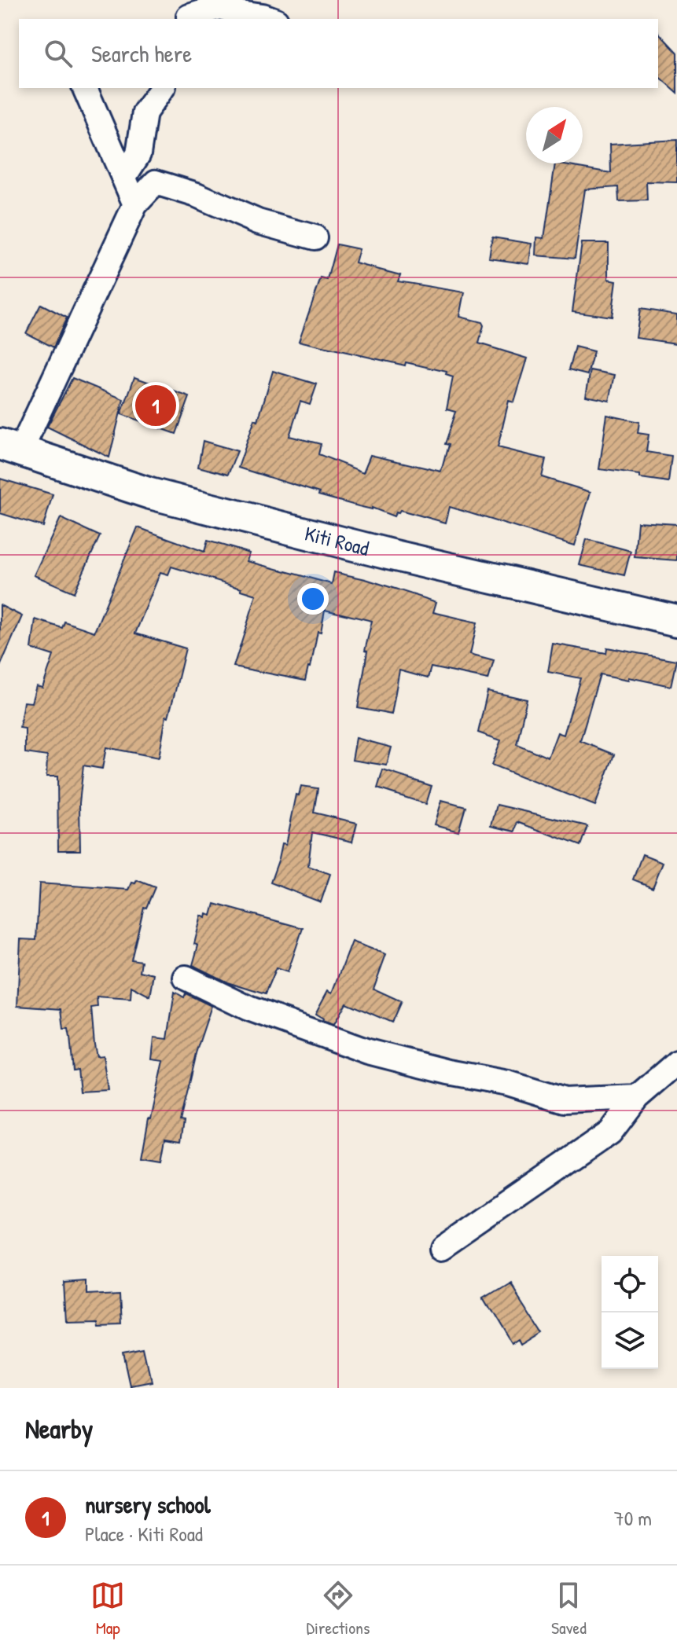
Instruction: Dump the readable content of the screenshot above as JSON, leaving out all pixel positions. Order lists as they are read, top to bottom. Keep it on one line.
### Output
{"streets":{"street":["Kiti Road"]},"north":"top right","page":{"search":"Search here","pins":"1","heading":"Nearby","list":[{"mark":"1","name":"nursery school","note":"Place · Kiti Road","value":"70 m"}],"nav":["Map","Directions","Saved"]}}
